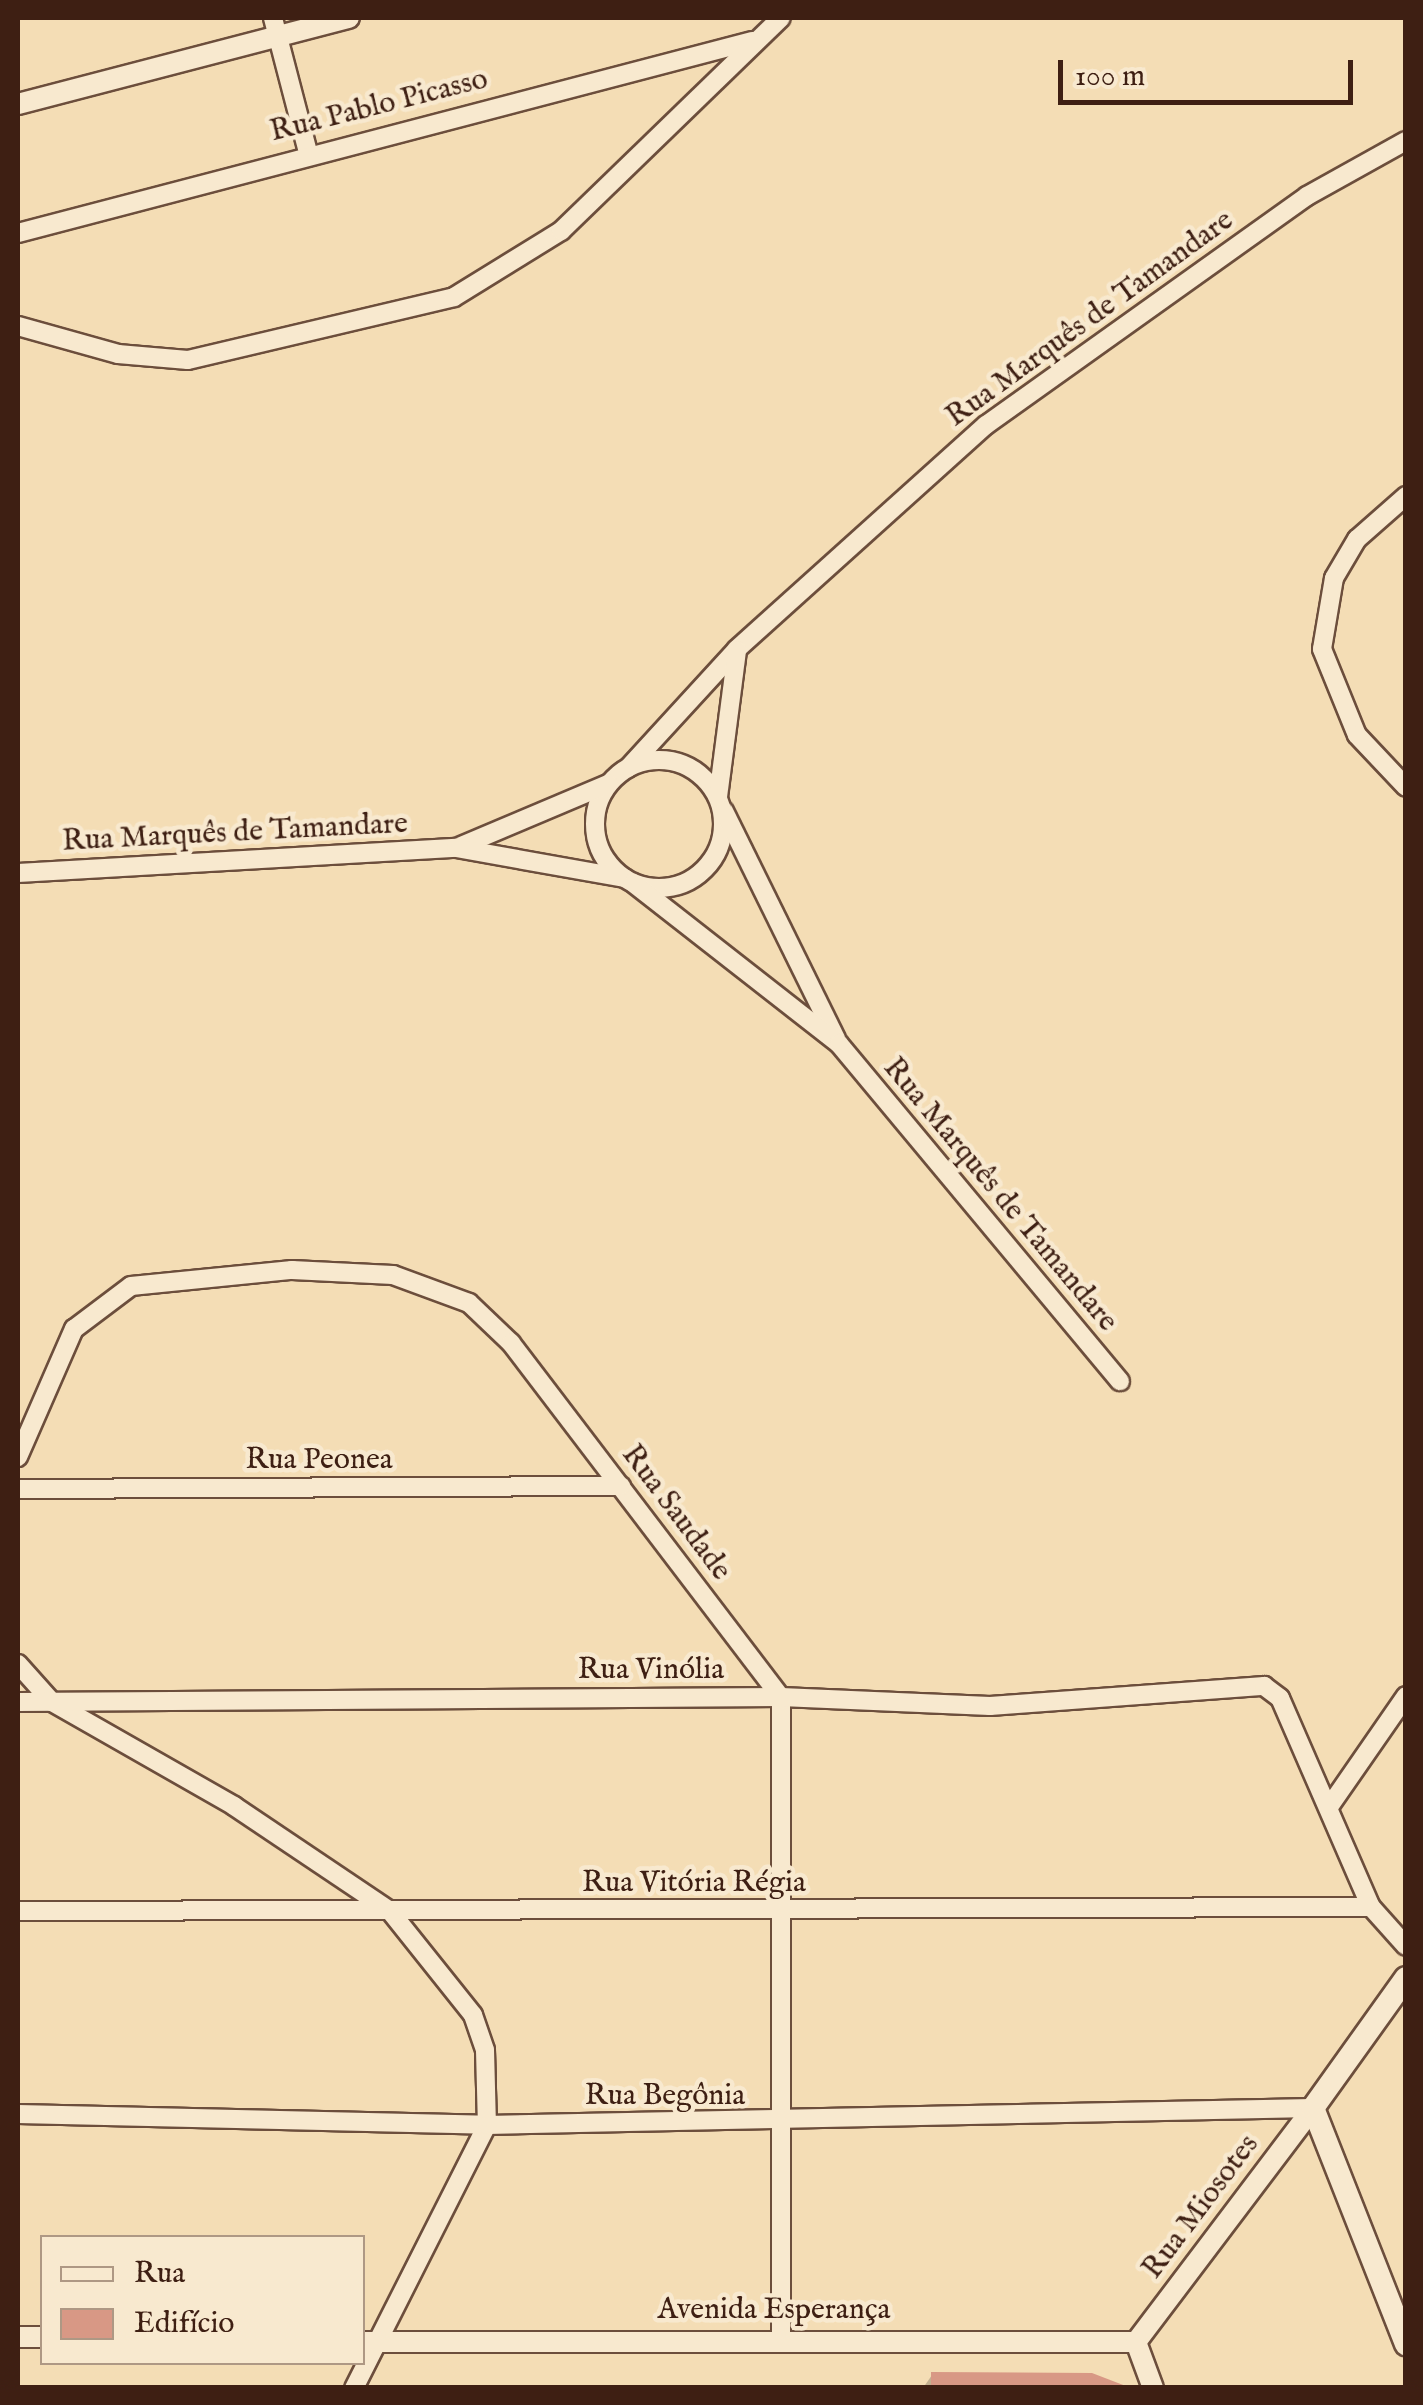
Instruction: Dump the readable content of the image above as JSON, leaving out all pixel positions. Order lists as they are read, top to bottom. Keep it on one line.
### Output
{"streets":{"street":["Rua Pablo Picasso","Rua Marquês de Tamandare","Rua Peonea","Rua Saudade","Rua Vinólia","Rua Vitória Régia","Rua Begônia","Rua Miosotes","Avenida Esperança"]},"crossings":[["Rua Peonea","Rua Saudade"],["Rua Saudade","Rua Vinólia"],["Rua Begônia","Rua Miosotes"],["Rua Miosotes","Avenida Esperança"]],"legend":["Rua","Edifício"],"scale_bar":"100 m"}
